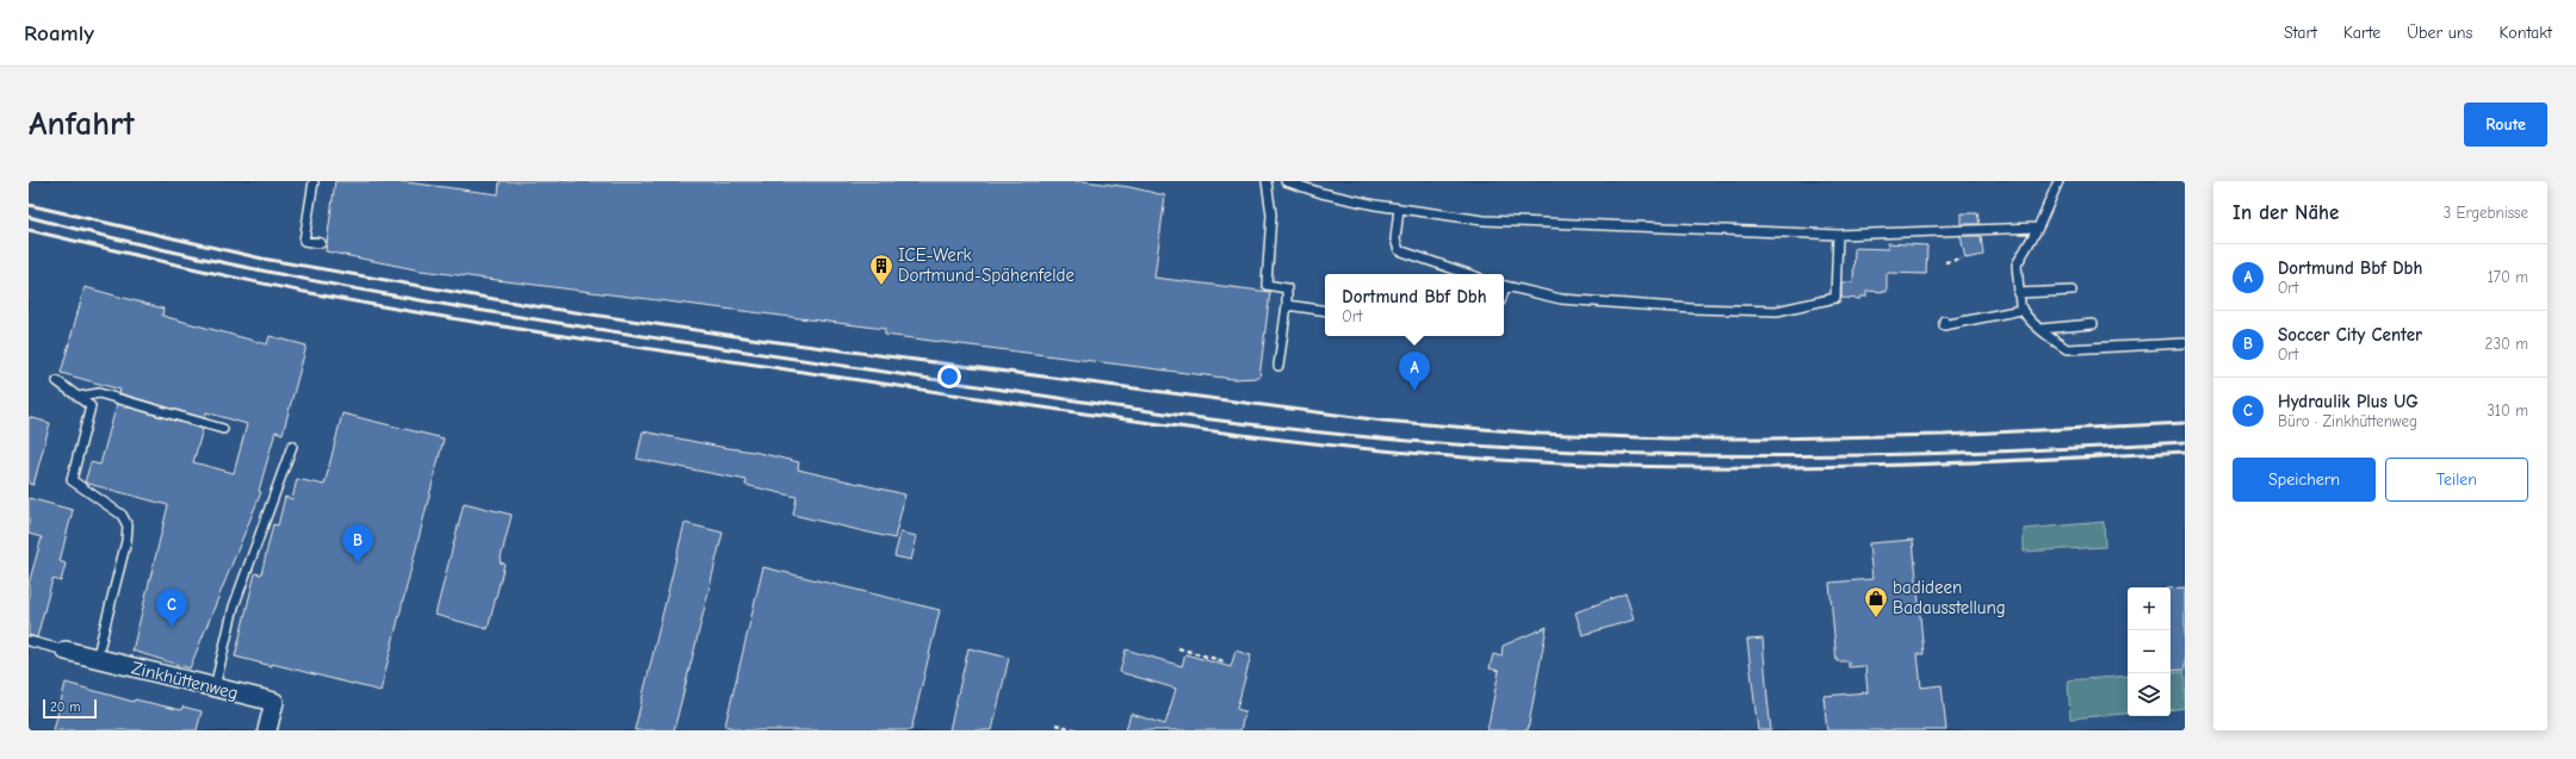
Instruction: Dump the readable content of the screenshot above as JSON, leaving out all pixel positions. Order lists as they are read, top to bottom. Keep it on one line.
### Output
{"streets":{"street":["Zinkhüttenweg"]},"places":{"building":["ICE-Werk Dortmund-Spähenfelde"],"shop":["badideen Badausstellung"]},"scale_bar":"20 m","page":{"header":"Roamly","nav":["Start","Karte","Über uns","Kontakt"],"buttons":["Route",["Speichern","Teilen"]],"title":"Anfahrt","heading":["In der Nähe","3 Ergebnisse"],"list":[{"mark":"A","name":"Dortmund Bbf Dbh","note":"Ort","value":"170 m"},{"mark":"B","name":"Soccer City Center","note":"Ort","value":"230 m"},{"mark":"C","name":"Hydraulik Plus UG","note":"Büro · Zinkhüttenweg","value":"310 m"}],"popup":["Dortmund Bbf Dbh","Ort"],"pins":["A","B","C"],"map_buttons":["+","−"],"scale":"20 m"}}
